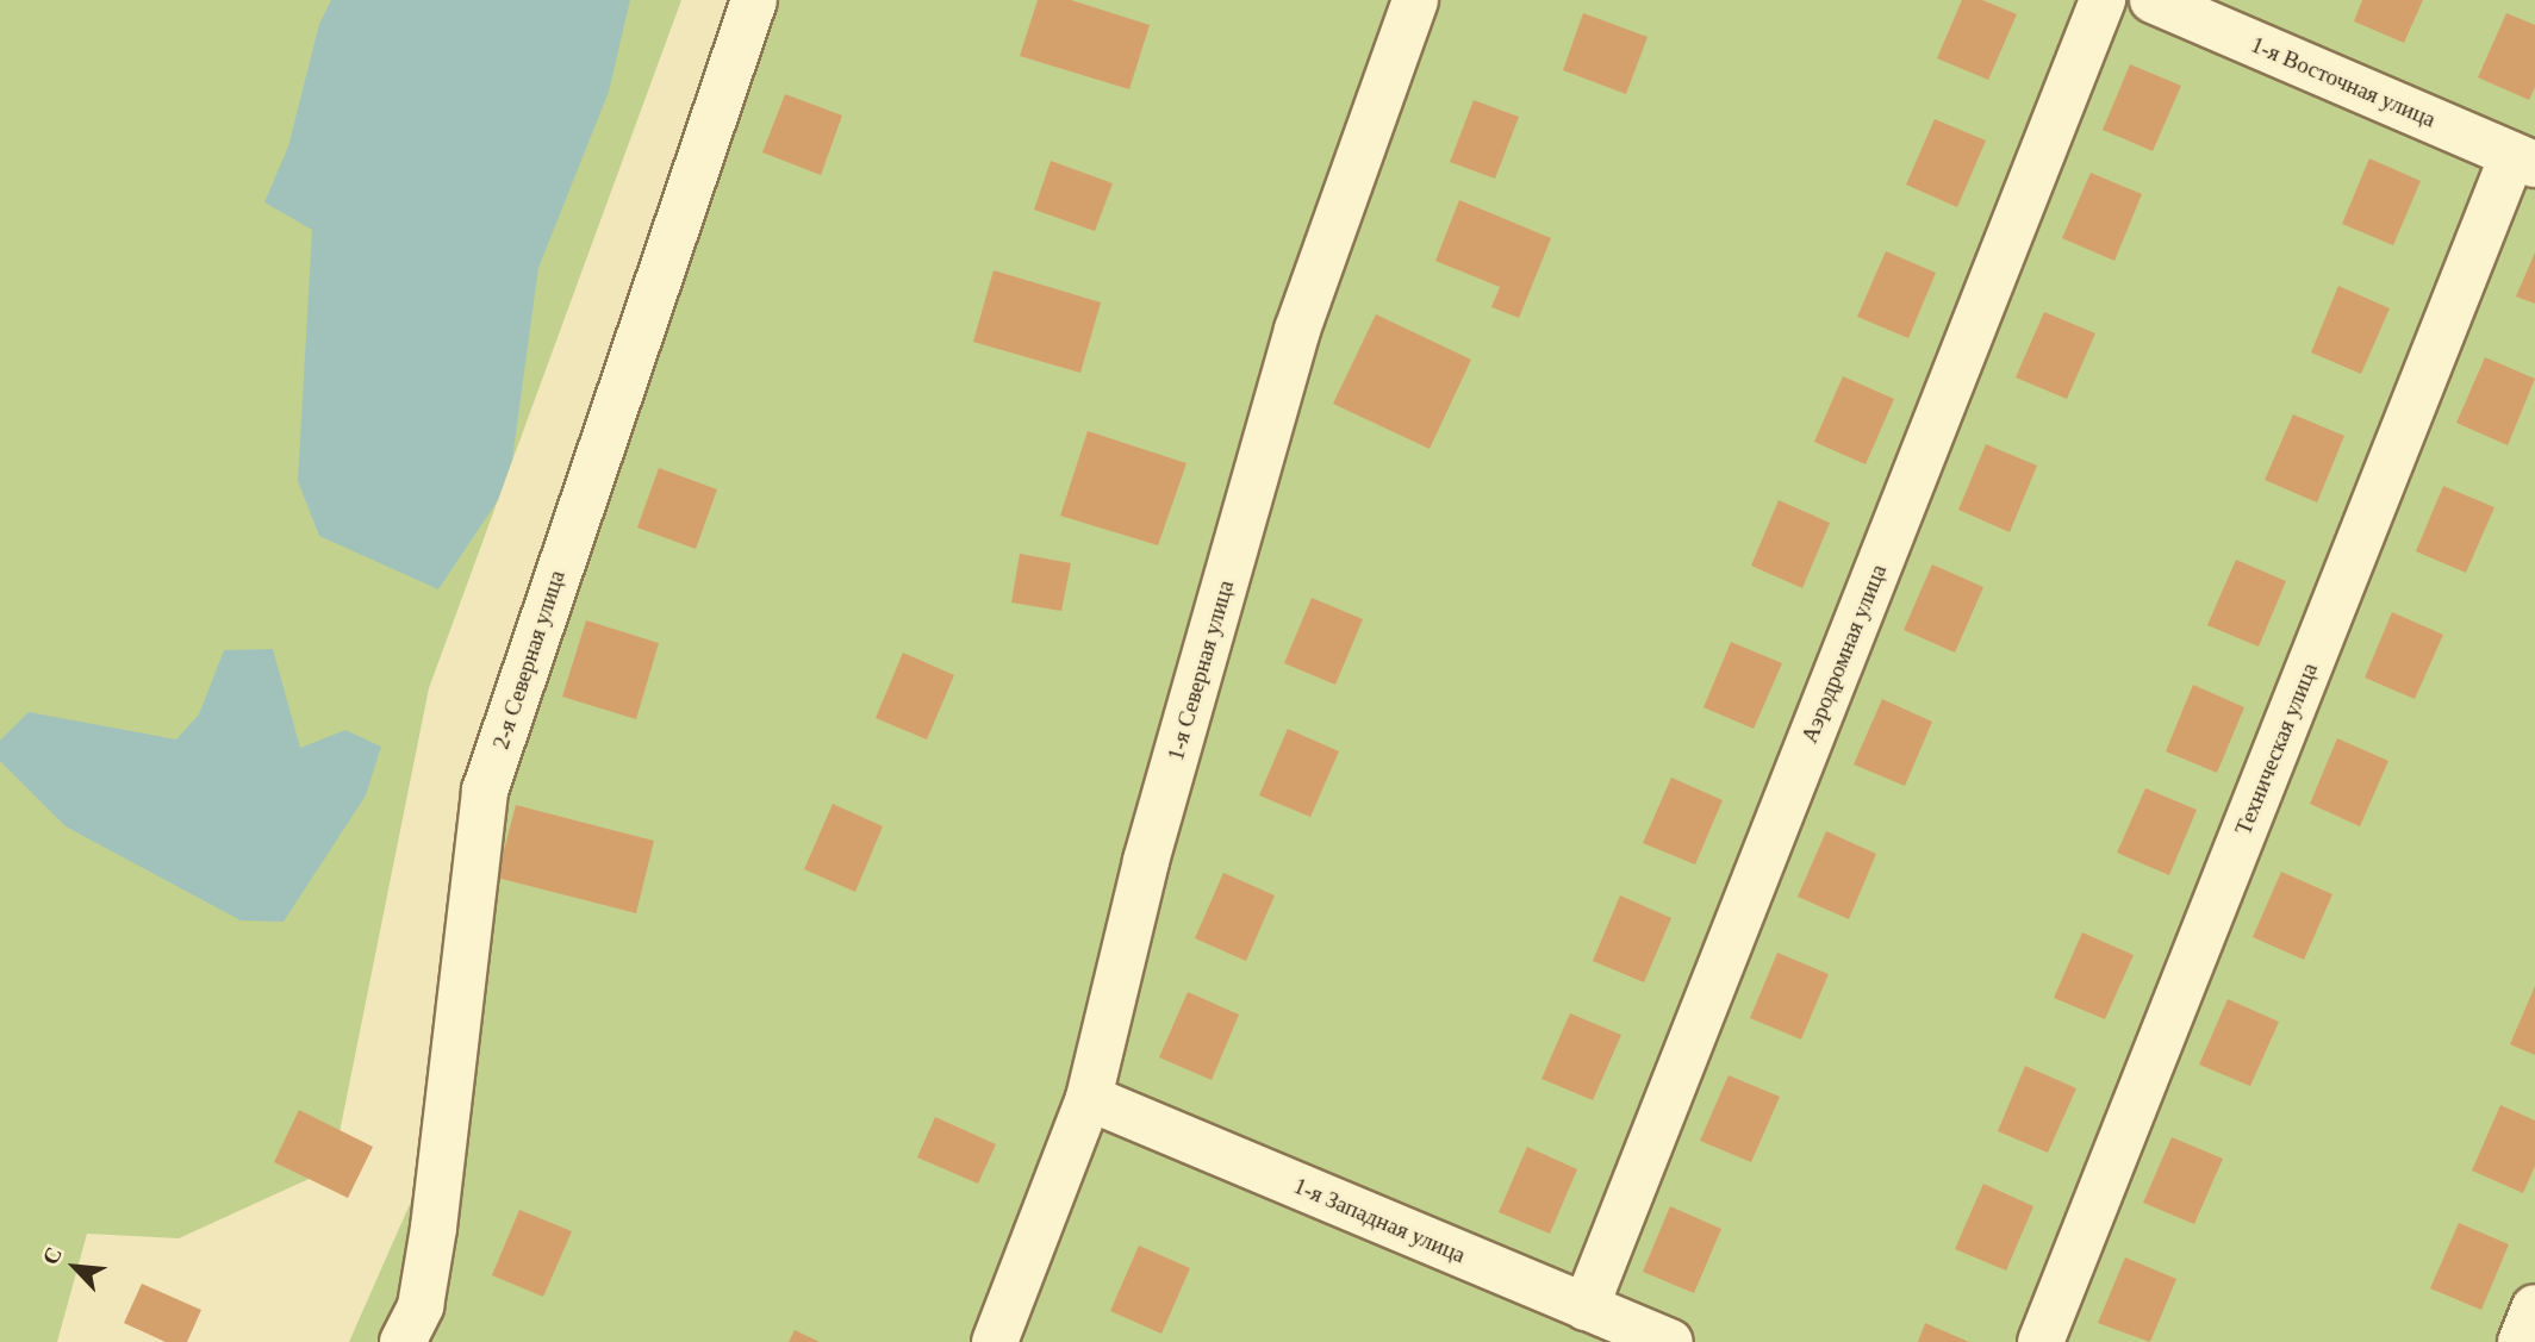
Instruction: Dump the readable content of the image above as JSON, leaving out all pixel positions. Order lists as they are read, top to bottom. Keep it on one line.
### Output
{"streets":{"street":["1-я Восточная улица","Аэродромная улица","2-я Северная улица","1-я Северная улица","Техническая улица","1-я Западная улица"]},"crossings":[["1-я Восточная улица","Техническая улица"],["Аэродромная улица","1-я Западная улица"],["1-я Северная улица","1-я Западная улица"]],"north":"top left"}
